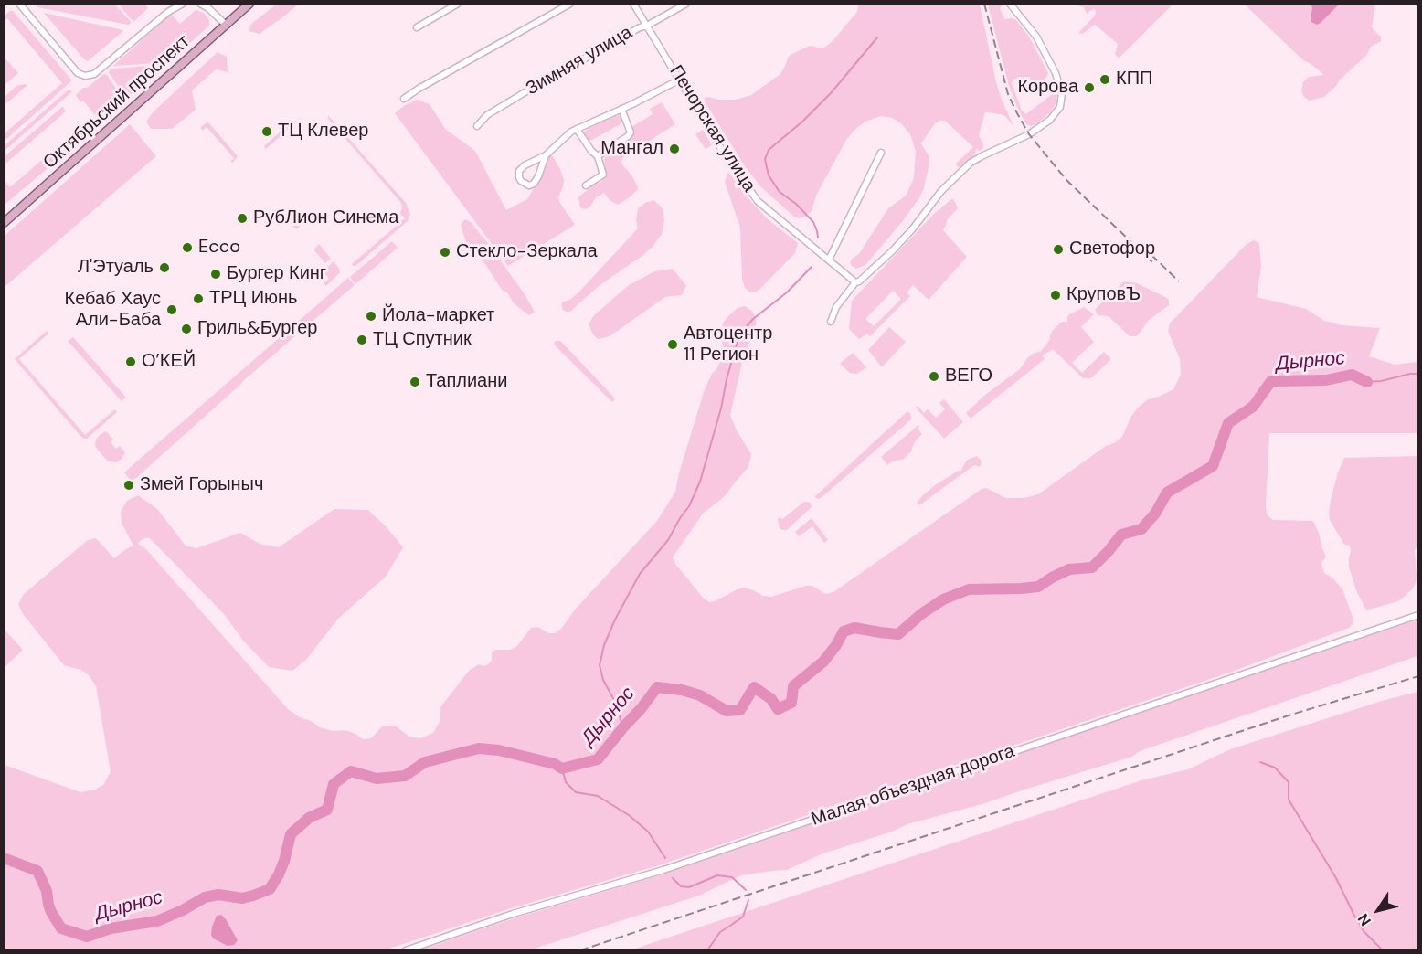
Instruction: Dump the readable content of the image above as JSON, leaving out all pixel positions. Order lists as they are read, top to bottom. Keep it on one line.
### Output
{"streets":{"main road":["Октябрьский проспект"],"street":["Зимняя улица","Печорская улица","Малая объездная дорога"]},"crossings":[["Зимняя улица","Печорская улица"]],"water":["Дырнос"],"places":["КПП","Корова","ТЦ Клевер","Мангал","РубЛион Синема","Ecco","Светофор","Стекло-Зеркала","Л'Этуаль","Бургер Кинг","КруповЪ","ТРЦ Июнь","Кебаб Хаус Али-Баба","Йола-маркет","Гриль&Бургер","ТЦ Спутник","Автоцентр 11 Регион","О’КЕЙ","ВЕГО","Таплиани","Змей Горыныч"],"north":"bottom left"}
